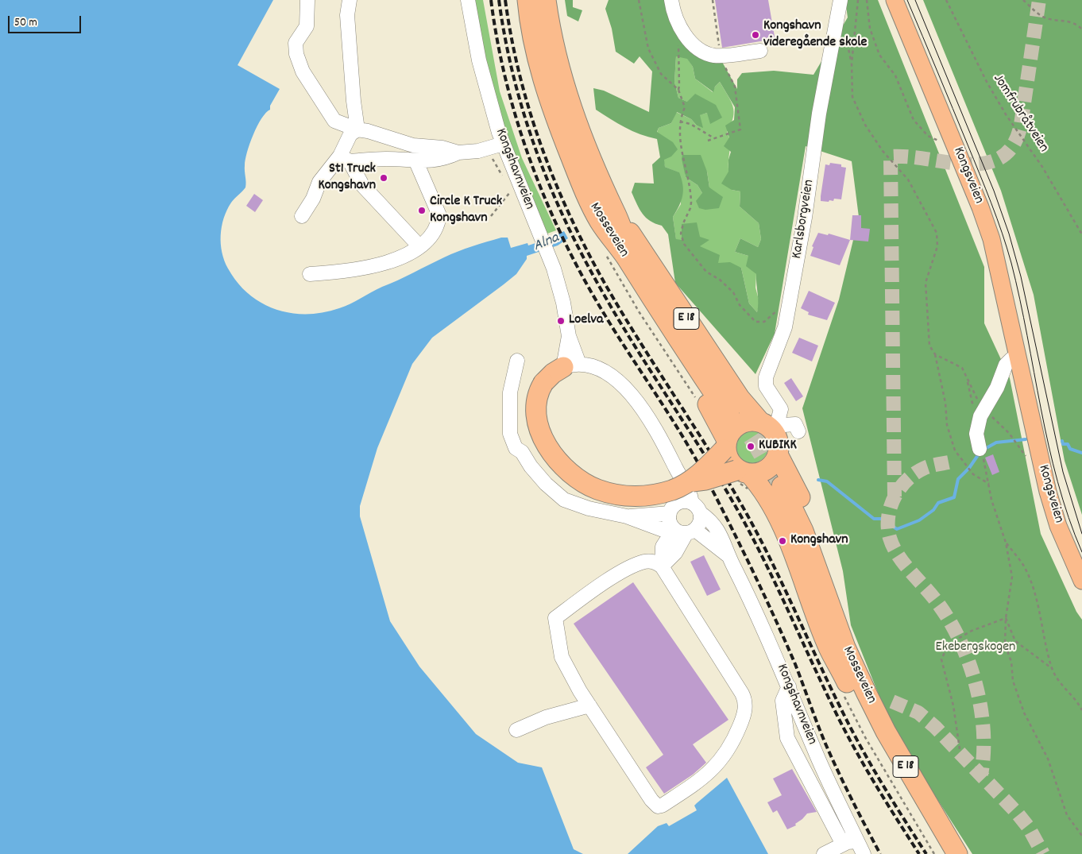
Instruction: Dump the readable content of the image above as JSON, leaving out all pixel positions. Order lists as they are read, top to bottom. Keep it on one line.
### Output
{"streets":{"highway":["Mosseveien","E 18"],"main road":["Kongsveien"],"street":["Kongshavnveien","Karlsborgveien"],"path":["Jomfrubråtveien"]},"crossings":[["Karlsborgveien","E 18"],["Mosseveien","E 18"]],"water":["Alna"],"parks":["Ekebergskogen"],"places":["Kongshavn videregående skole","St1 Truck Kongshavn","Circle K Truck Kongshavn","Loelva","KUBIKK","Kongshavn"],"scale_bar":"50 m"}
